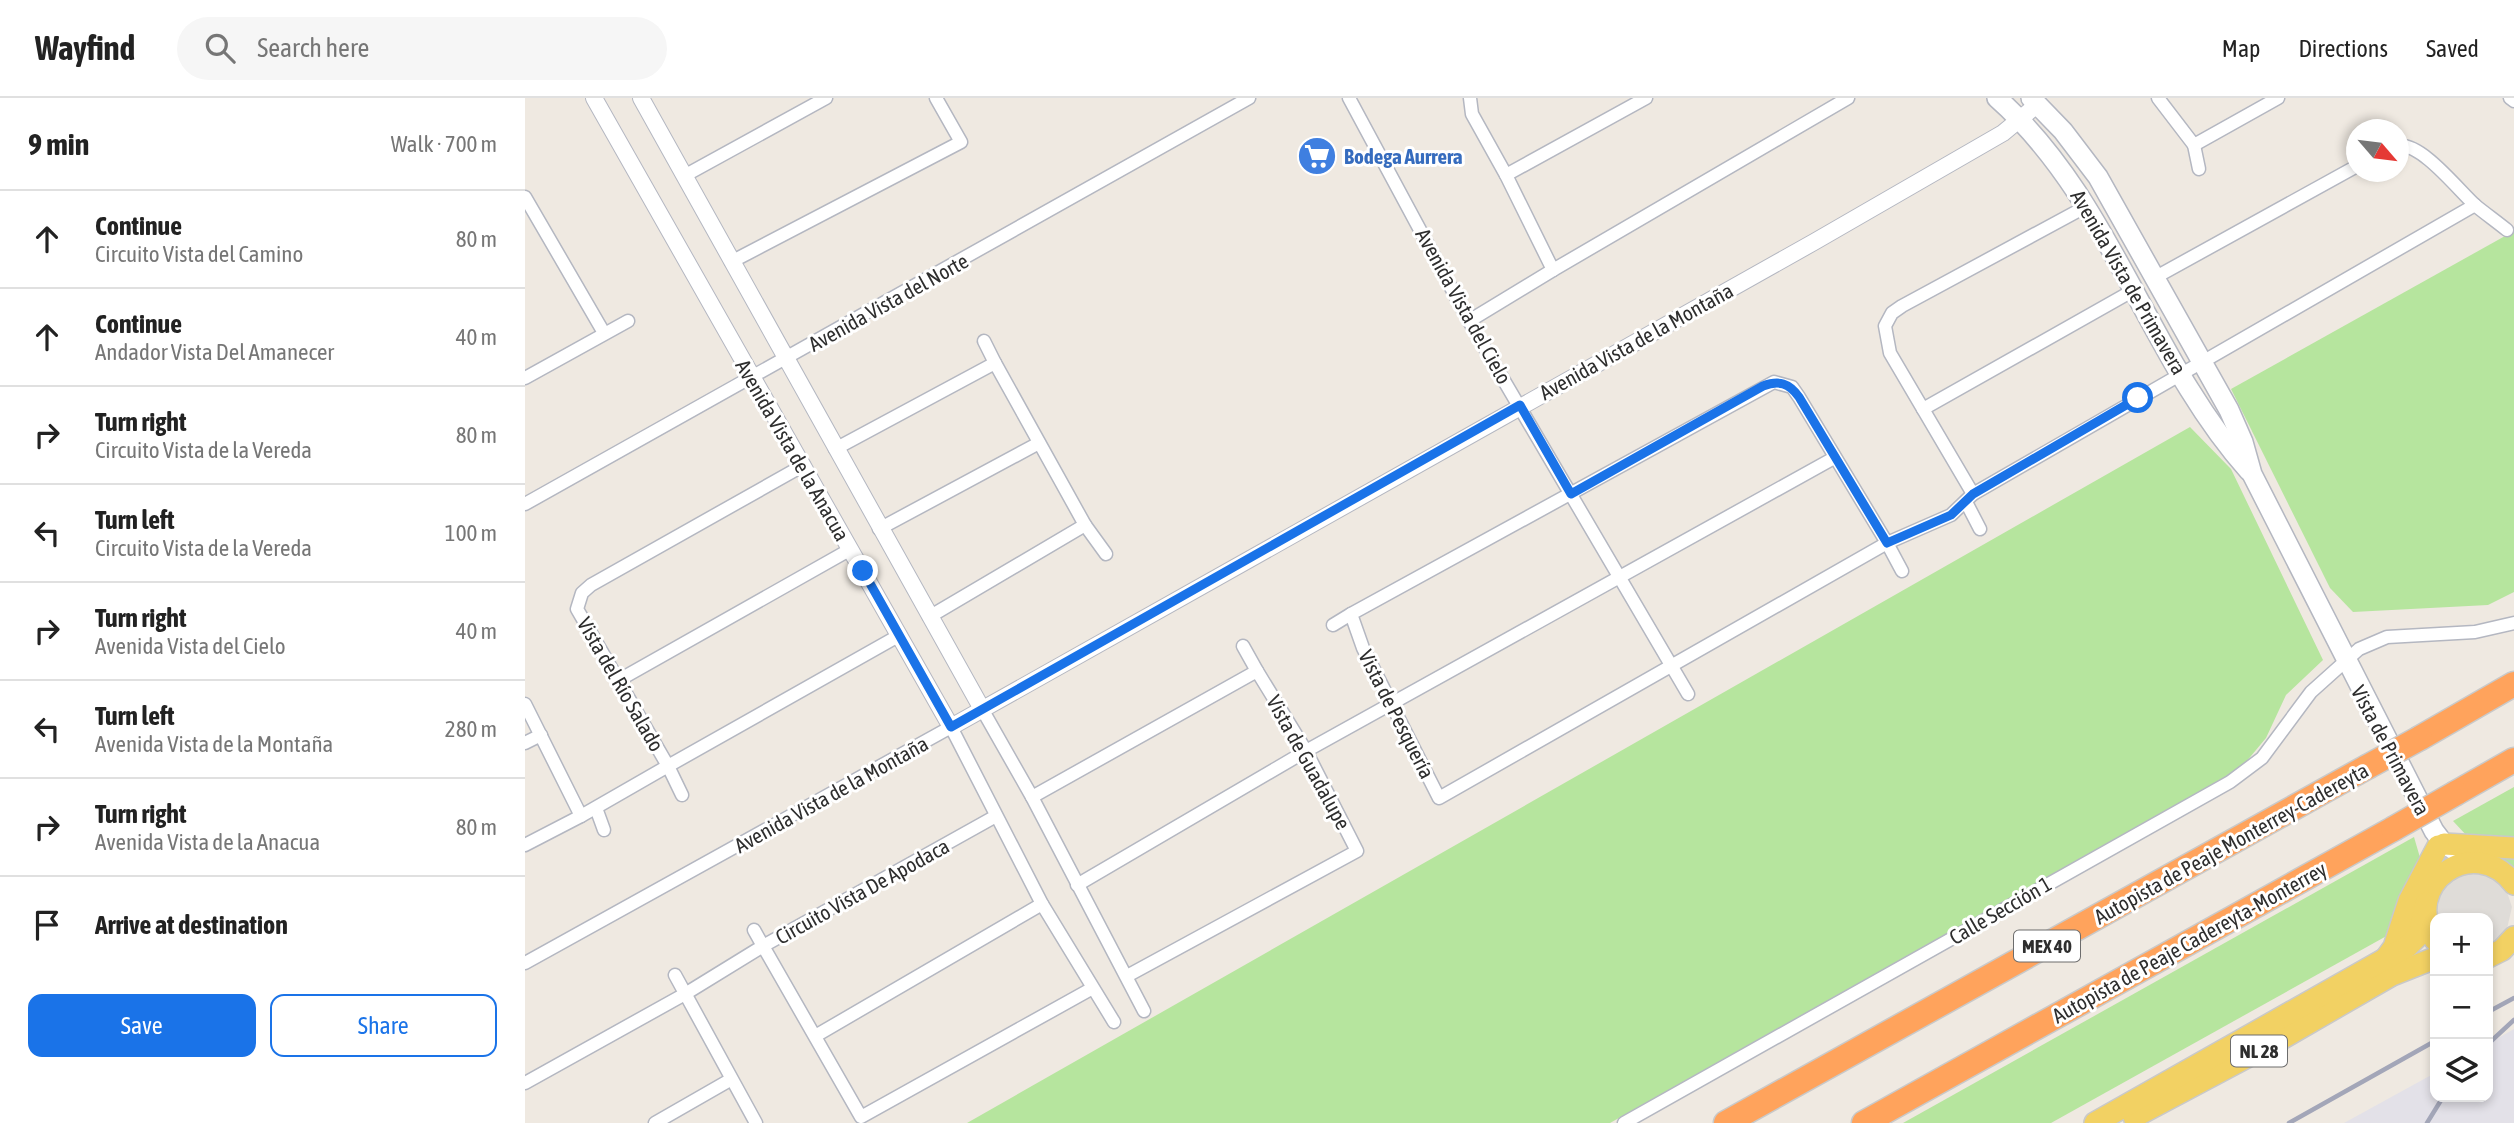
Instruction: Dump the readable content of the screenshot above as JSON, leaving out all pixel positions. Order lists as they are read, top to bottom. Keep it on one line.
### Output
{"streets":{"highway":["Autopista de Peaje Monterrey-Cadereyta","Autopista de Peaje Cadereyta-Monterrey","MEX 40"],"main road":["Avenida Vista de Primavera","Vista de Primavera","NL 28"],"street":["Avenida Vista del Norte","Avenida Vista del Cielo","Avenida Vista de la Montaña","Avenida Vista de la Anacua","Vista del Río Salado","Vista de Pesquería","Vista de Guadalupe","Circuito Vista De Apodaca","Calle Sección 1"]},"crossings":[["Avenida Vista de Primavera","Avenida Vista de la Montaña"],["Avenida Vista de Primavera","Vista de Primavera"],["Avenida Vista de Primavera","Calle Sección 1"],["Avenida Vista del Norte","Avenida Vista de la Anacua"],["Avenida Vista del Cielo","Avenida Vista de la Montaña"],["Avenida Vista del Cielo","Vista de Pesquería"],["Avenida Vista de la Montaña","Avenida Vista de la Anacua"],["Avenida Vista de la Anacua","Vista del Río Salado"],["Avenida Vista de la Anacua","Vista de Guadalupe"],["Avenida Vista de la Anacua","Circuito Vista De Apodaca"],["Vista de Primavera","Calle Sección 1"]],"places":{"supermarket":["Bodega Aurrera"]},"north":"bottom right","page":{"header":"Wayfind","search":"Search here","nav":["Map","Directions","Saved"],"heading":["9 min","Walk · 700 m"],"list":[["Continue","Circuito Vista del Camino","80 m"],["Continue","Andador Vista Del Amanecer","40 m"],["Turn right","Circuito Vista de la Vereda","80 m"],["Turn left","Circuito Vista de la Vereda","100 m"],["Turn right","Avenida Vista del Cielo","40 m"],["Turn left","Avenida Vista de la Montaña","280 m"],["Turn right","Avenida Vista de la Anacua","80 m"],"Arrive at destination"],"map_buttons":["+","−"],"buttons":["Save","Share"]}}
